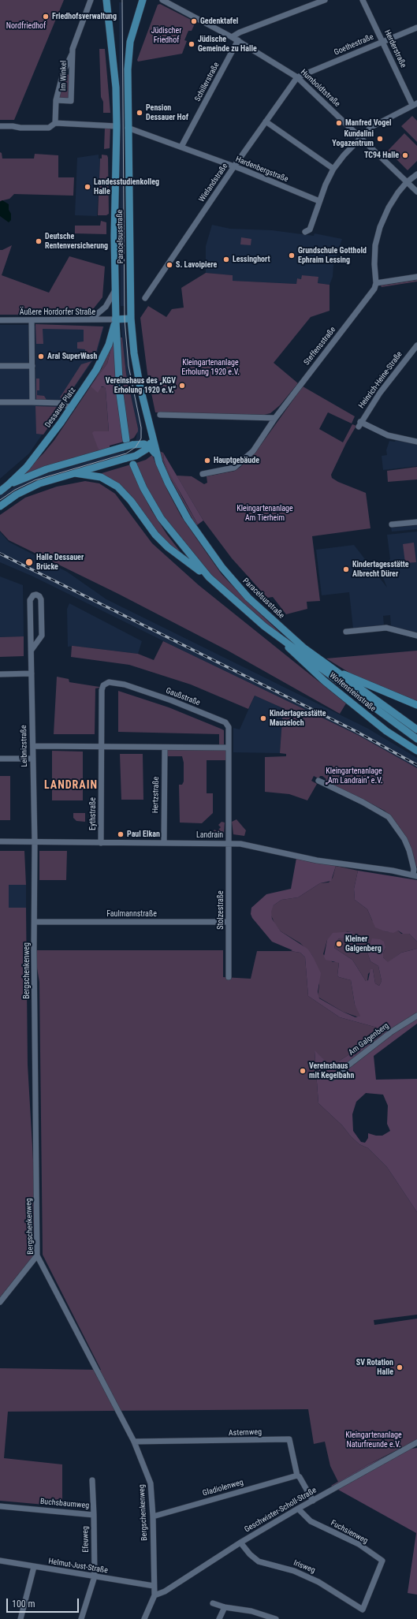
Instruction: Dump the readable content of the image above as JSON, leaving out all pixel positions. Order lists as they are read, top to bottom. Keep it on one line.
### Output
{"streets":{"main road":["Paracelsusstraße","Dessauer Platz","Wolfensteinstraße"],"street":["Goethestraße","Herderstraße","Im Winkel","Schillerstraße","Humboldtstraße","Hardenbergstraße","Wielandstraße","Äußere Hordorfer Straße","Steffensstraße","Heinrich-Heine-Straße","Gaußstraße","Leibnizstraße","Hertzstraße","Eythstraße","Landrain","Stolzestraße","Faulmannstraße","Bergschenkenweg","Am Galgenberg","Asternweg","Gladiolenweg","Buchsbaumweg","Geschwister-Scholl-Straße","Fuchsienweg","Efeuweg","Helmut-Just-Straße","Irisweg"]},"crossings":[["Goethestraße","Herderstraße"],["Goethestraße","Humboldtstraße"],["Goethestraße","Wielandstraße"],["Schillerstraße","Humboldtstraße"],["Schillerstraße","Hardenbergstraße"],["Humboldtstraße","Wielandstraße"],["Hardenbergstraße","Wielandstraße"],["Hardenbergstraße","Paracelsusstraße"],["Paracelsusstraße","Äußere Hordorfer Straße"],["Paracelsusstraße","Dessauer Platz"],["Paracelsusstraße","Wolfensteinstraße"],["Äußere Hordorfer Straße","Dessauer Platz"],["Gaußstraße","Eythstraße"],["Gaußstraße","Landrain"],["Gaußstraße","Stolzestraße"],["Leibnizstraße","Landrain"],["Leibnizstraße","Bergschenkenweg"],["Hertzstraße","Landrain"],["Eythstraße","Landrain"],["Landrain","Stolzestraße"],["Landrain","Bergschenkenweg"],["Stolzestraße","Faulmannstraße"],["Faulmannstraße","Bergschenkenweg"],["Bergschenkenweg","Asternweg"],["Bergschenkenweg","Gladiolenweg"],["Bergschenkenweg","Geschwister-Scholl-Straße"],["Bergschenkenweg","Helmut-Just-Straße"],["Asternweg","Gladiolenweg"],["Asternweg","Geschwister-Scholl-Straße"],["Buchsbaumweg","Efeuweg"],["Geschwister-Scholl-Straße","Fuchsienweg"],["Geschwister-Scholl-Straße","Irisweg"],["Fuchsienweg","Irisweg"],["Efeuweg","Helmut-Just-Straße"]],"districts":["LANDRAIN"],"parks":["Nordfriedhof","Jüdischer Friedhof","Kleingartenanlage Erholung 1920 e.V.","Kleingartenanlage Am Tierheim","Kleingartenanlage „Am Landrain“ e.V.","Kleingartenanlage Naturfreunde e.V."],"places":["Friedhofsverwaltung","Gedenktafel","Jüdische Gemeinde zu Halle","Pension Dessauer Hof","Manfred Vogel","Kundalini Yogazentrum","TC94 Halle","Landesstudienkolleg Halle","Deutsche Rentenversicherung","Grundschule Gotthold Ephraim Lessing","Lessinghort","S. Lavoipiere","Aral SuperWash","Vereinshaus des „KGV Erholung 1920 e.V.“","Hauptgebäude","Halle Dessauer Brücke","Kindertagesstätte Albrecht Dürer","Kindertagesstätte Mauseloch","Paul Elkan","Kleiner Galgenberg","Vereinshaus mit Kegelbahn","SV Rotation Halle"],"scale_bar":"100 m"}
